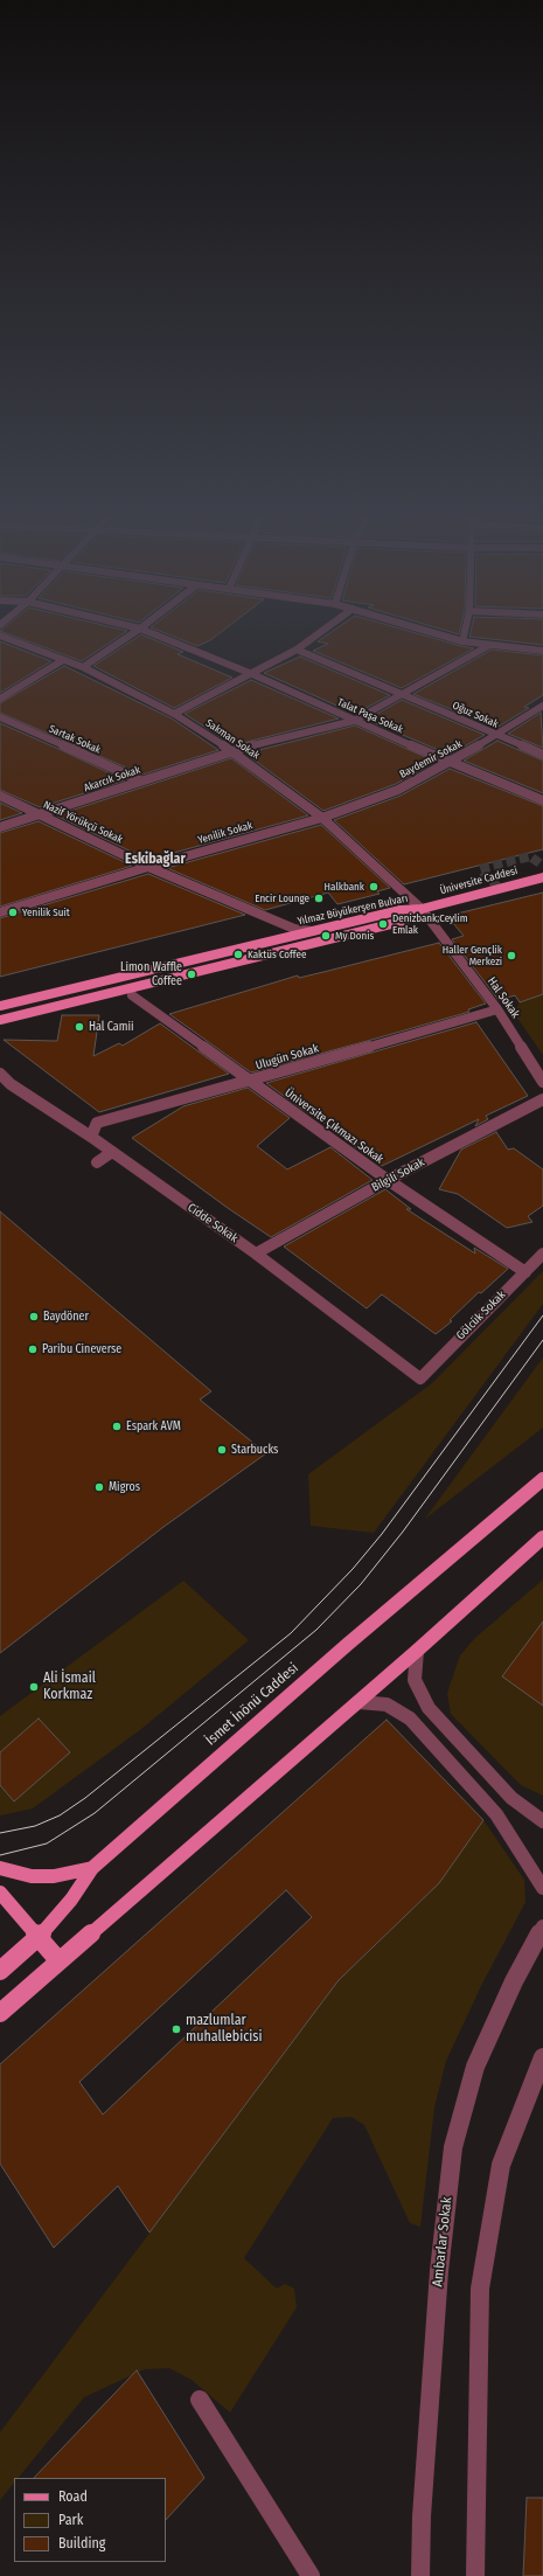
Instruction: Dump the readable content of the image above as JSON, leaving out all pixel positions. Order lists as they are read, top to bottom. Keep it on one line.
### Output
{"streets":{"main road":["Üniversite Caddesi","Yılmaz Büyükerşen Bulvarı","İsmet İnönü Caddesi"],"street":["Oğuz Sokak","Talat Paşa Sokak","Sartak Sokak","Sakman Sokak","Baydemir Sokak","Akarcık Sokak","Nazif Yörükçü Sokak","Yenilik Sokak","Hal Sokak","Ulugün Sokak","Üniversite Çıkmazı Sokak","Bilgili Sokak","Cidde Sokak","Gölcük Sokak","Ambarlar Sokak"]},"crossings":[["Oğuz Sokak","Baydemir Sokak"],["Oğuz Sokak","Akarcık Sokak"],["Talat Paşa Sokak","Baydemir Sokak"],["Talat Paşa Sokak","Akarcık Sokak"],["Sartak Sokak","Akarcık Sokak"],["Sakman Sokak","Baydemir Sokak"],["Sakman Sokak","Akarcık Sokak"],["Sakman Sokak","Yenilik Sokak"],["Sakman Sokak","Üniversite Caddesi"],["Sakman Sokak","Yılmaz Büyükerşen Bulvarı"],["Sakman Sokak","Hal Sokak"],["Baydemir Sokak","Yenilik Sokak"],["Akarcık Sokak","Nazif Yörükçü Sokak"],["Nazif Yörükçü Sokak","Yenilik Sokak"],["Nazif Yörükçü Sokak","Yılmaz Büyükerşen Bulvarı"],["Üniversite Caddesi","Yılmaz Büyükerşen Bulvarı"],["Üniversite Caddesi","Hal Sokak"],["Yılmaz Büyükerşen Bulvarı","Hal Sokak"],["Hal Sokak","Ulugün Sokak"],["Ulugün Sokak","Üniversite Çıkmazı Sokak"],["Ulugün Sokak","Cidde Sokak"],["Üniversite Çıkmazı Sokak","Bilgili Sokak"],["Üniversite Çıkmazı Sokak","Gölcük Sokak"],["Bilgili Sokak","Cidde Sokak"],["Cidde Sokak","Gölcük Sokak"]],"districts":["Eskibağlar"],"places":["Halkbank","Encir Lounge","Yenilik Suit","Denizbank;Ceylim Emlak","My Donis","Kaktüs Coffee","Haller Gençlik Merkezi","Limon Waffle Coffee","Hal Camii","Baydöner","Paribu Cineverse","Espark AVM","Starbucks","Migros","Ali İsmail Korkmaz","mazlumlar muhallebicisi"],"legend":["Road","Park","Building"]}
